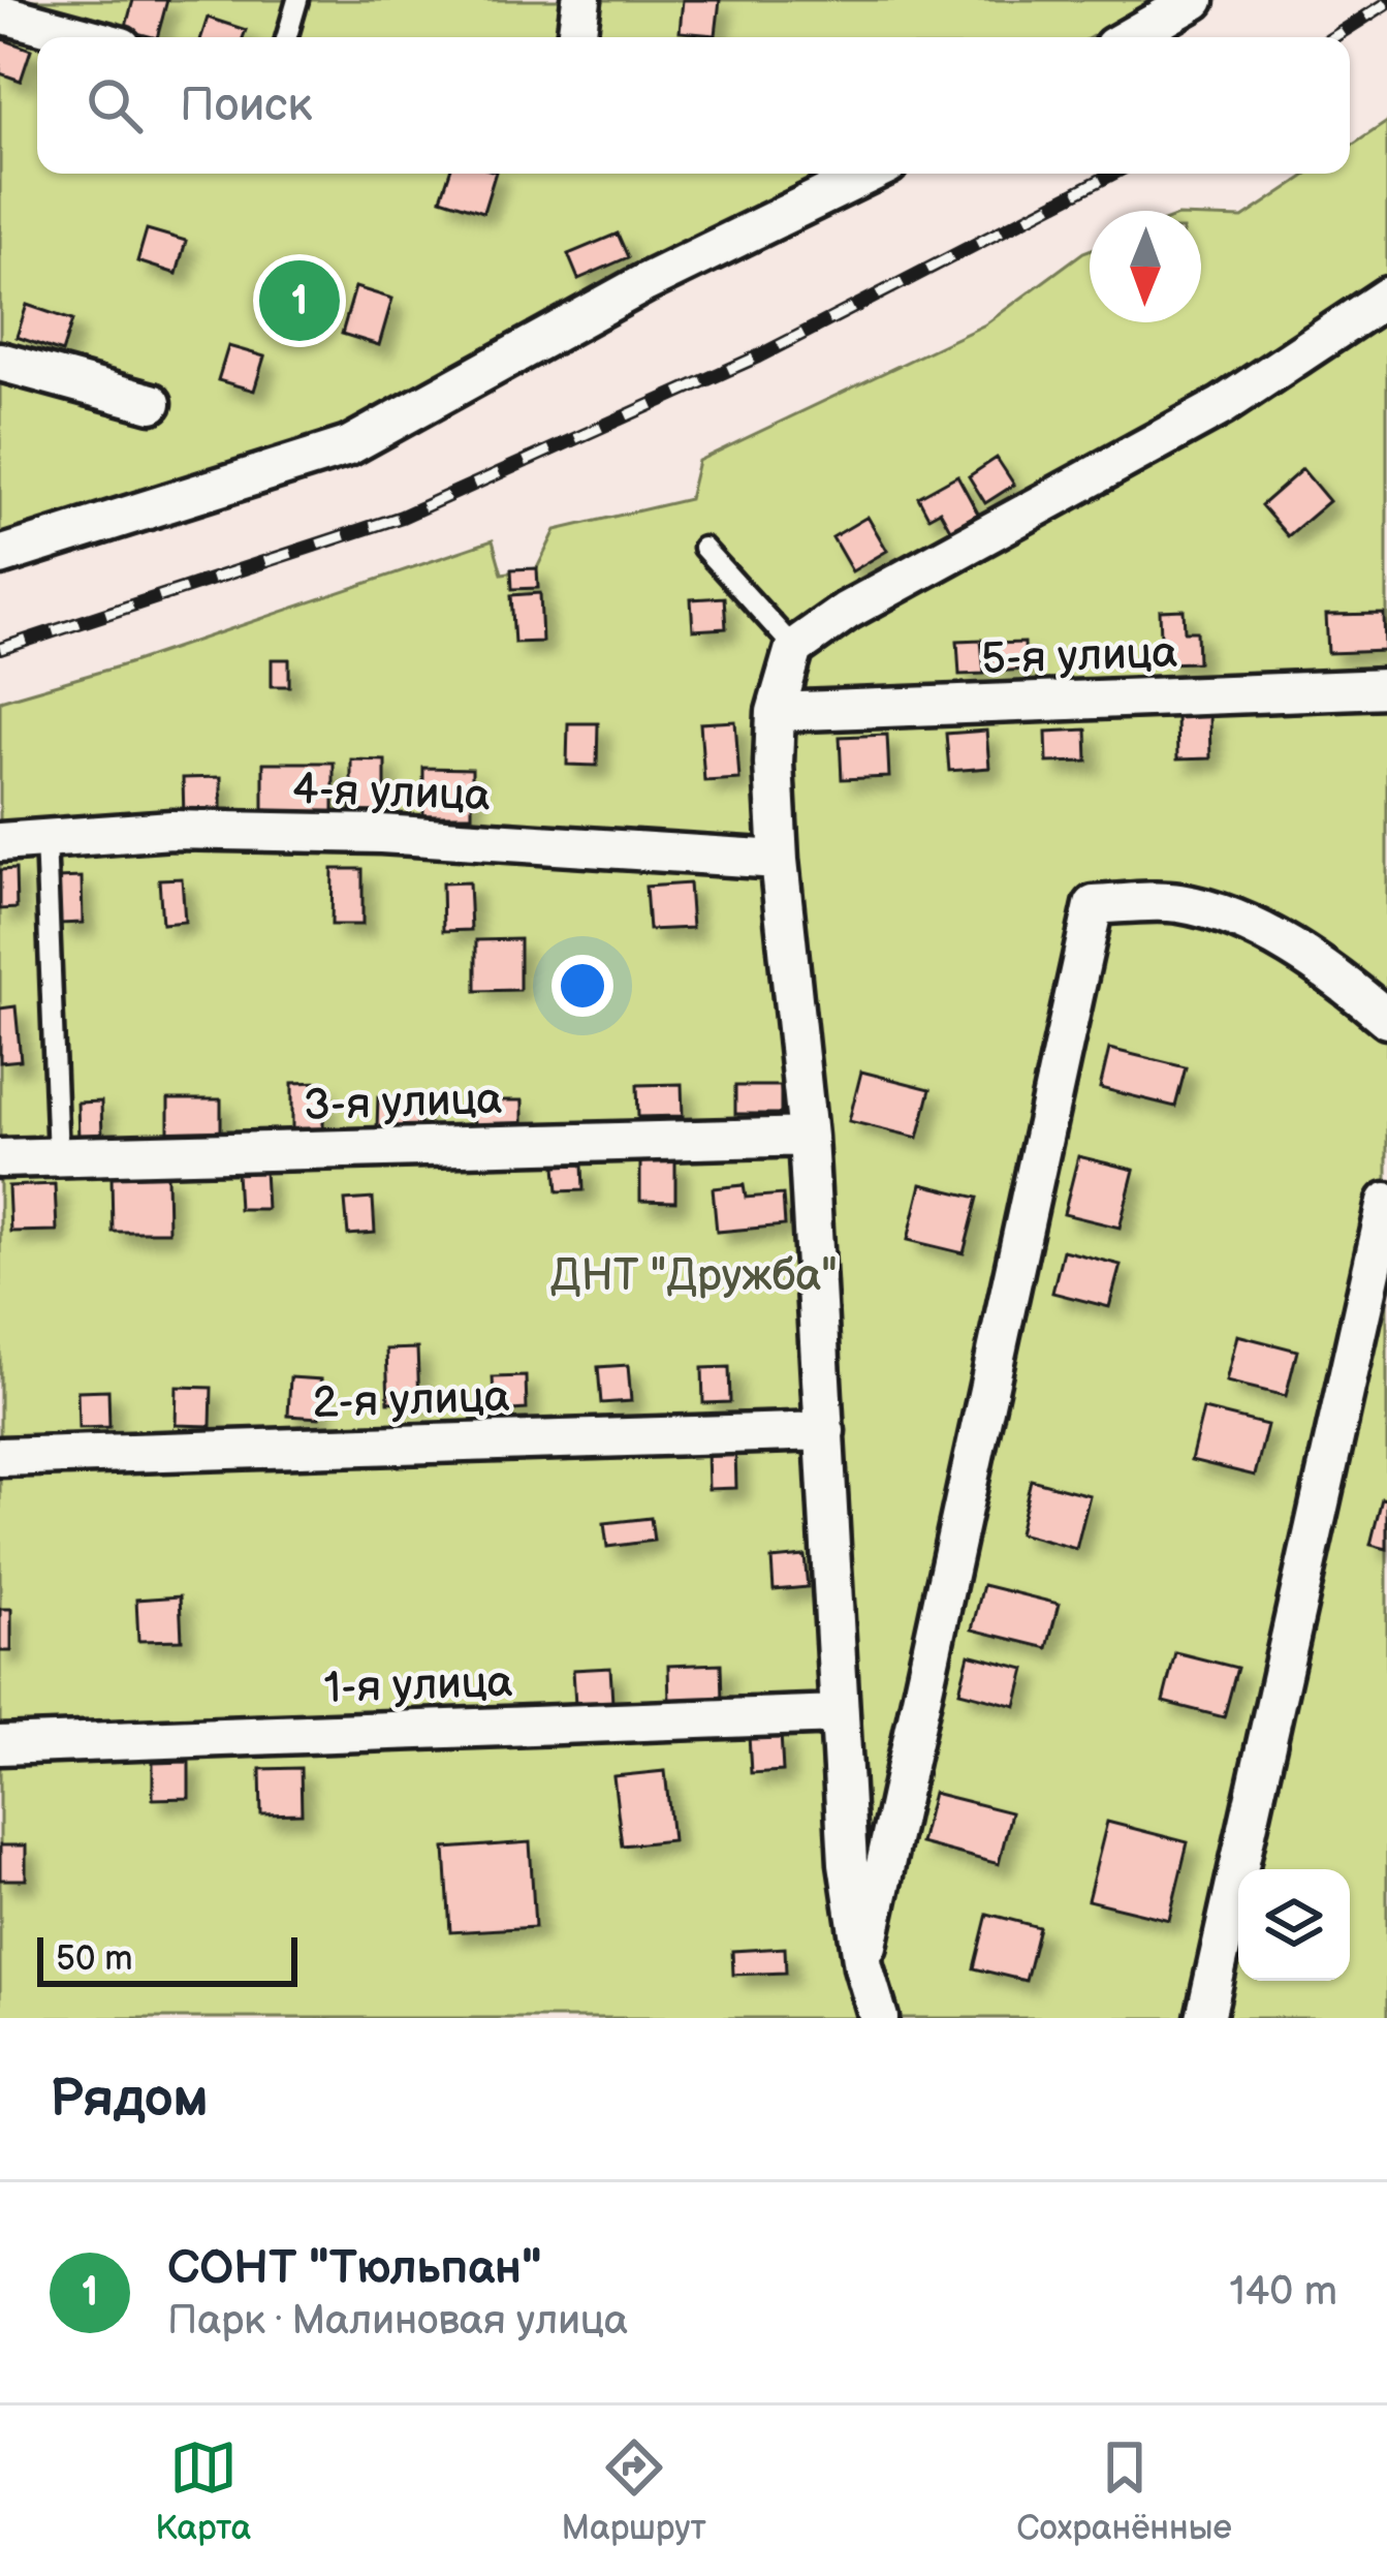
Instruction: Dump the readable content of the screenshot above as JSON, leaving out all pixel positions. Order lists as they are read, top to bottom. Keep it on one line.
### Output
{"streets":{"street":["5-я улица","4-я улица","3-я улица","2-я улица","1-я улица"]},"parks":["ДНТ \"Дружба\""],"scale_bar":"50 m","north":"bottom","page":{"search":"Поиск","pins":"1","scale":"50 m","heading":"Рядом","list":[{"mark":"1","name":"СОНТ \"Тюльпан\"","note":"Парк · Малиновая улица","value":"140 m"}],"nav":["Карта","Маршрут","Сохранённые"]}}
